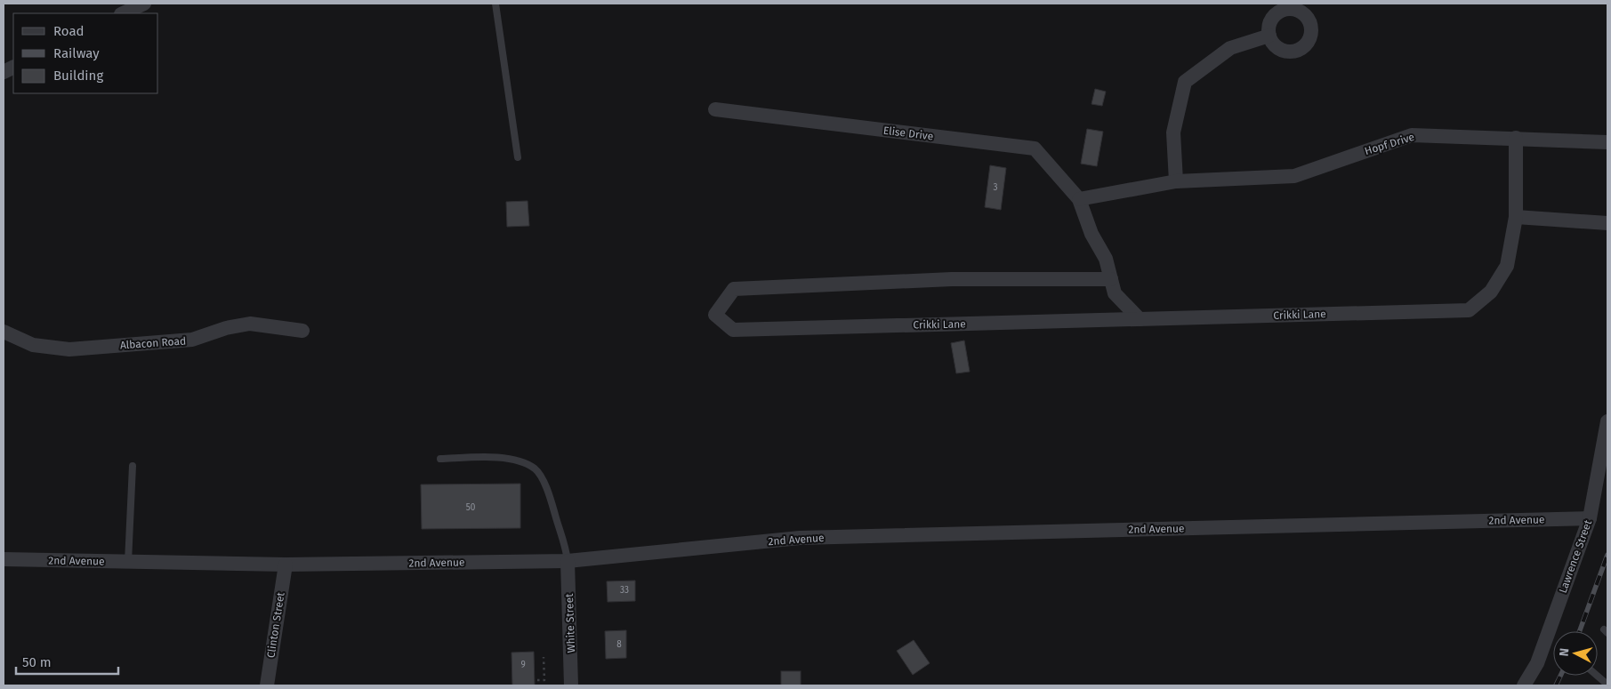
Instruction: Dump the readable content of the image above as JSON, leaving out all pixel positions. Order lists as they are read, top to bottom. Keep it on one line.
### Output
{"streets":{"street":["Elise Drive","Hopf Drive","Crikki Lane","Albacon Road","2nd Avenue","Lawrence Street","White Street","Clinton Street"]},"crossings":[["Elise Drive","Crikki Lane"],["Hopf Drive","Crikki Lane"],["2nd Avenue","Lawrence Street"],["2nd Avenue","White Street"],["2nd Avenue","Clinton Street"]],"house_numbers":["3","50","33","8","9"],"legend":["Road","Railway","Building"],"scale_bar":"50 m","north":"left"}
